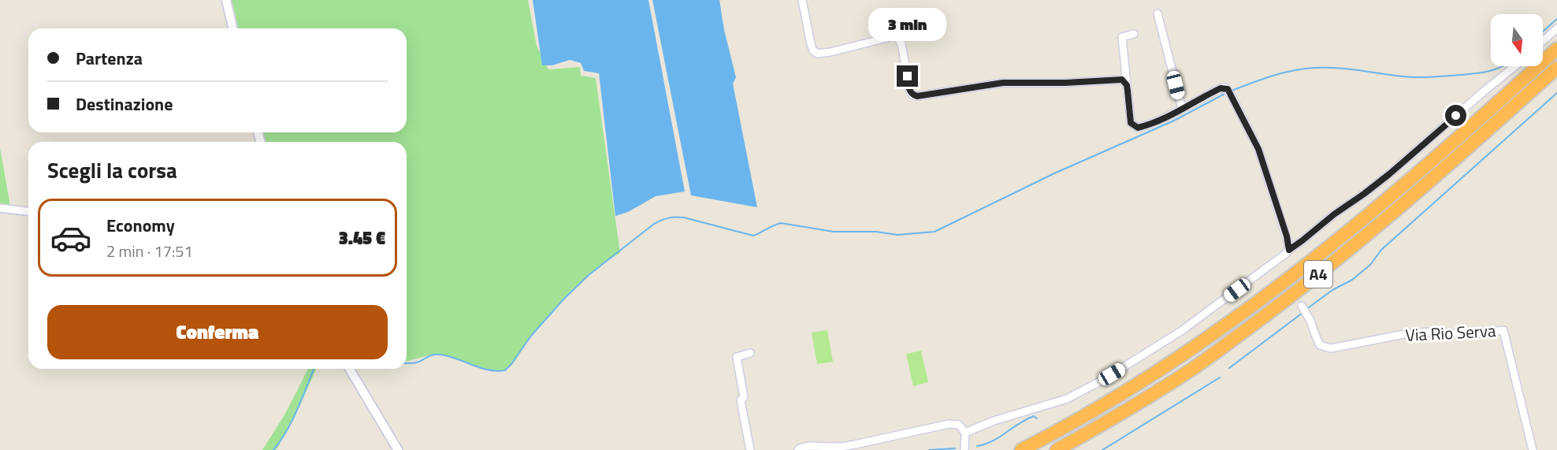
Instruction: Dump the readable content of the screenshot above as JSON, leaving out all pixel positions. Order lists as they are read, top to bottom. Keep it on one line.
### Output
{"streets":{"highway":["A4"],"street":["Via Rio Serva"]},"north":"bottom","page":{"bubble":"3 min","banner":["Partenza","Destinazione"],"heading":"Scegli la corsa","list":[{"name":"Economy","note":"2 min · 17:51","value":"3.45 €"}],"buttons":"Conferma"}}
